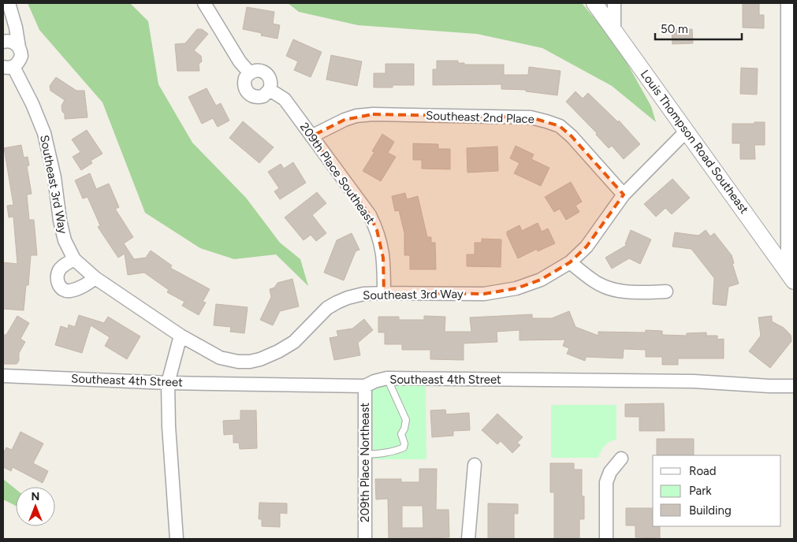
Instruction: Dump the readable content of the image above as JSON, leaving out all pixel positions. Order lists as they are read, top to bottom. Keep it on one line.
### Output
{"streets":{"street":["Southeast 2nd Place","Louis Thompson Road Southeast","209th Place Southeast","Southeast 3rd Way","Southeast 4th Street","209th Place Northeast"]},"crossings":[["Southeast 2nd Place","209th Place Southeast"],["Southeast 2nd Place","Southeast 3rd Way"],["Louis Thompson Road Southeast","Southeast 3rd Way"],["209th Place Southeast","Southeast 3rd Way"],["Southeast 4th Street","209th Place Northeast"]],"legend":["Road","Park","Building"],"scale_bar":"50 m","north":"top"}
